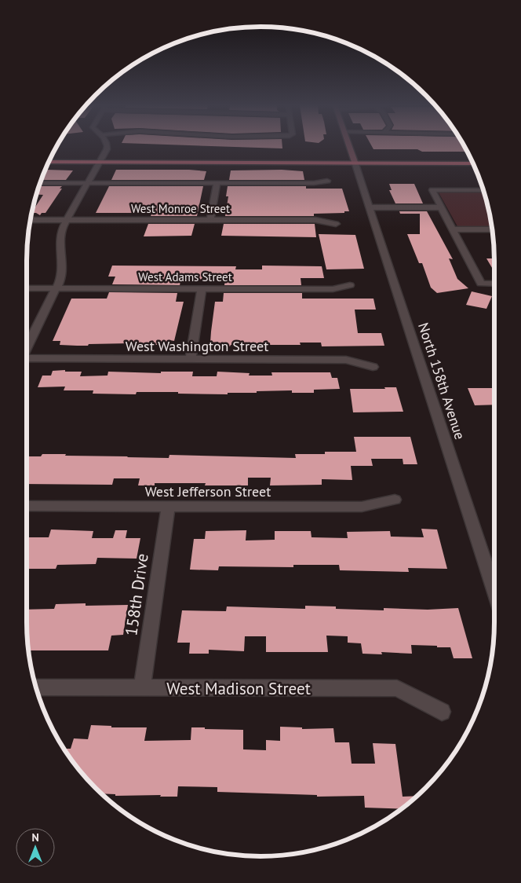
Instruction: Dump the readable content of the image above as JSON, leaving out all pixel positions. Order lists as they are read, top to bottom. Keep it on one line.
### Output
{"streets":{"street":["West Monroe Street","West Adams Street","West Washington Street","North 158th Avenue","West Jefferson Street","158th Drive","West Madison Street"]},"crossings":[["West Jefferson Street","158th Drive"],["158th Drive","West Madison Street"]],"north":"top"}
